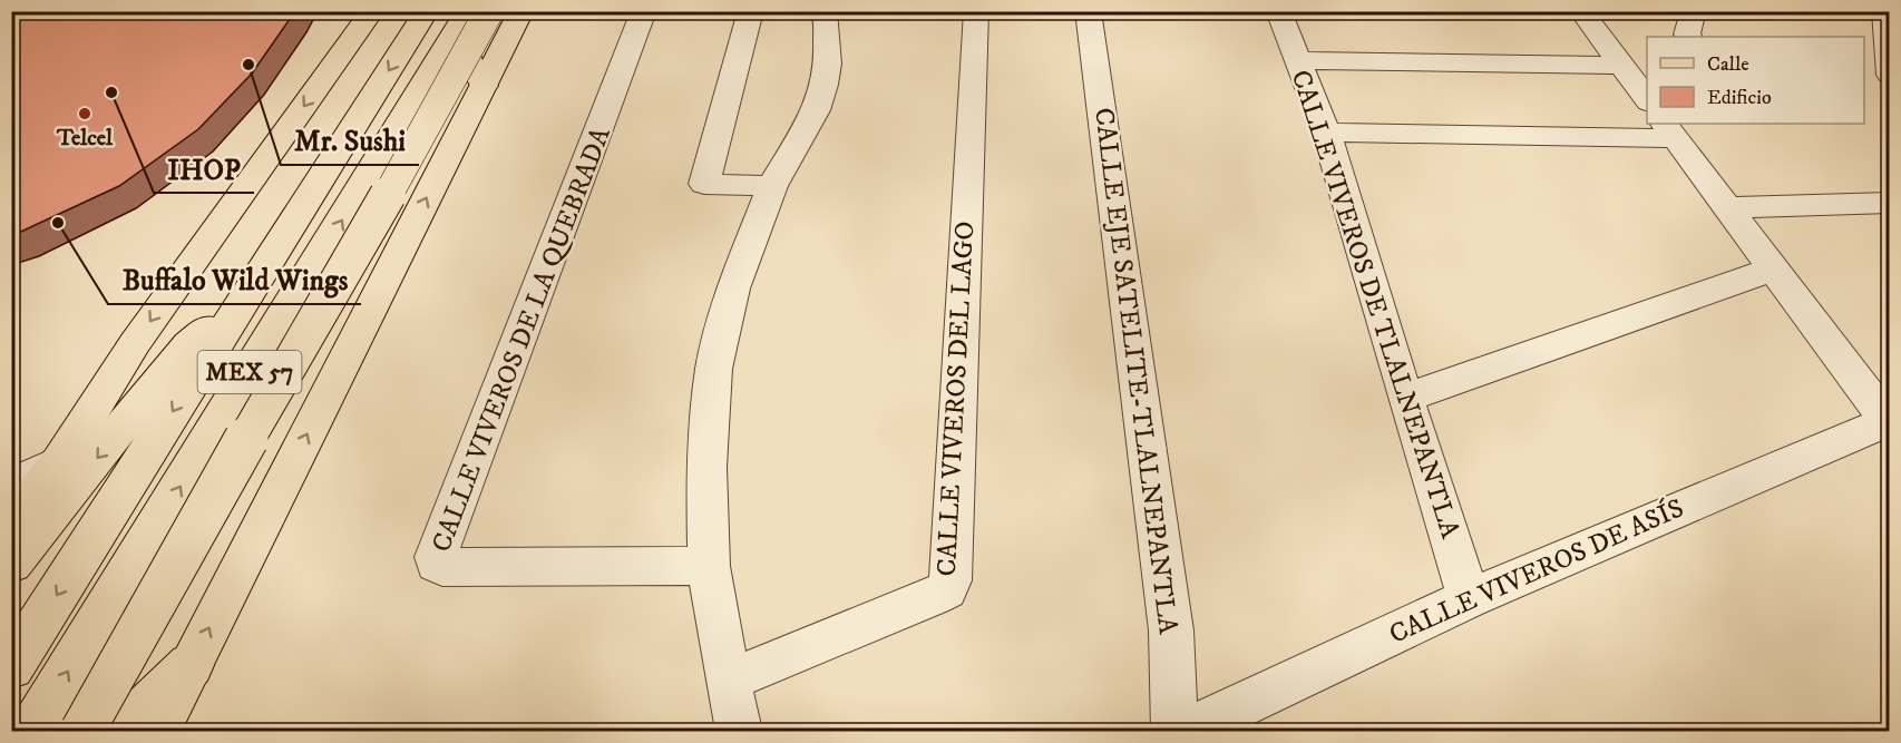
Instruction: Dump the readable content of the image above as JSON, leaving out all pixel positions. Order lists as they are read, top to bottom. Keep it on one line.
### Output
{"streets":{"main road":["MEX 57"],"street":["CALLE VIVEROS DE TLALNEPANTLA","CALLE VIVEROS DE LA QUEBRADA","CALLE EJE SATELITE-TLALNEPANTLA","CALLE VIVEROS DEL LAGO","CALLE VIVEROS DE ASÍS"]},"crossings":[["CALLE VIVEROS DE TLALNEPANTLA","CALLE VIVEROS DE ASÍS"]],"places":["Mr. Sushi","IHOP","Telcel","Buffalo Wild Wings"],"legend":["Calle","Edificio"]}
